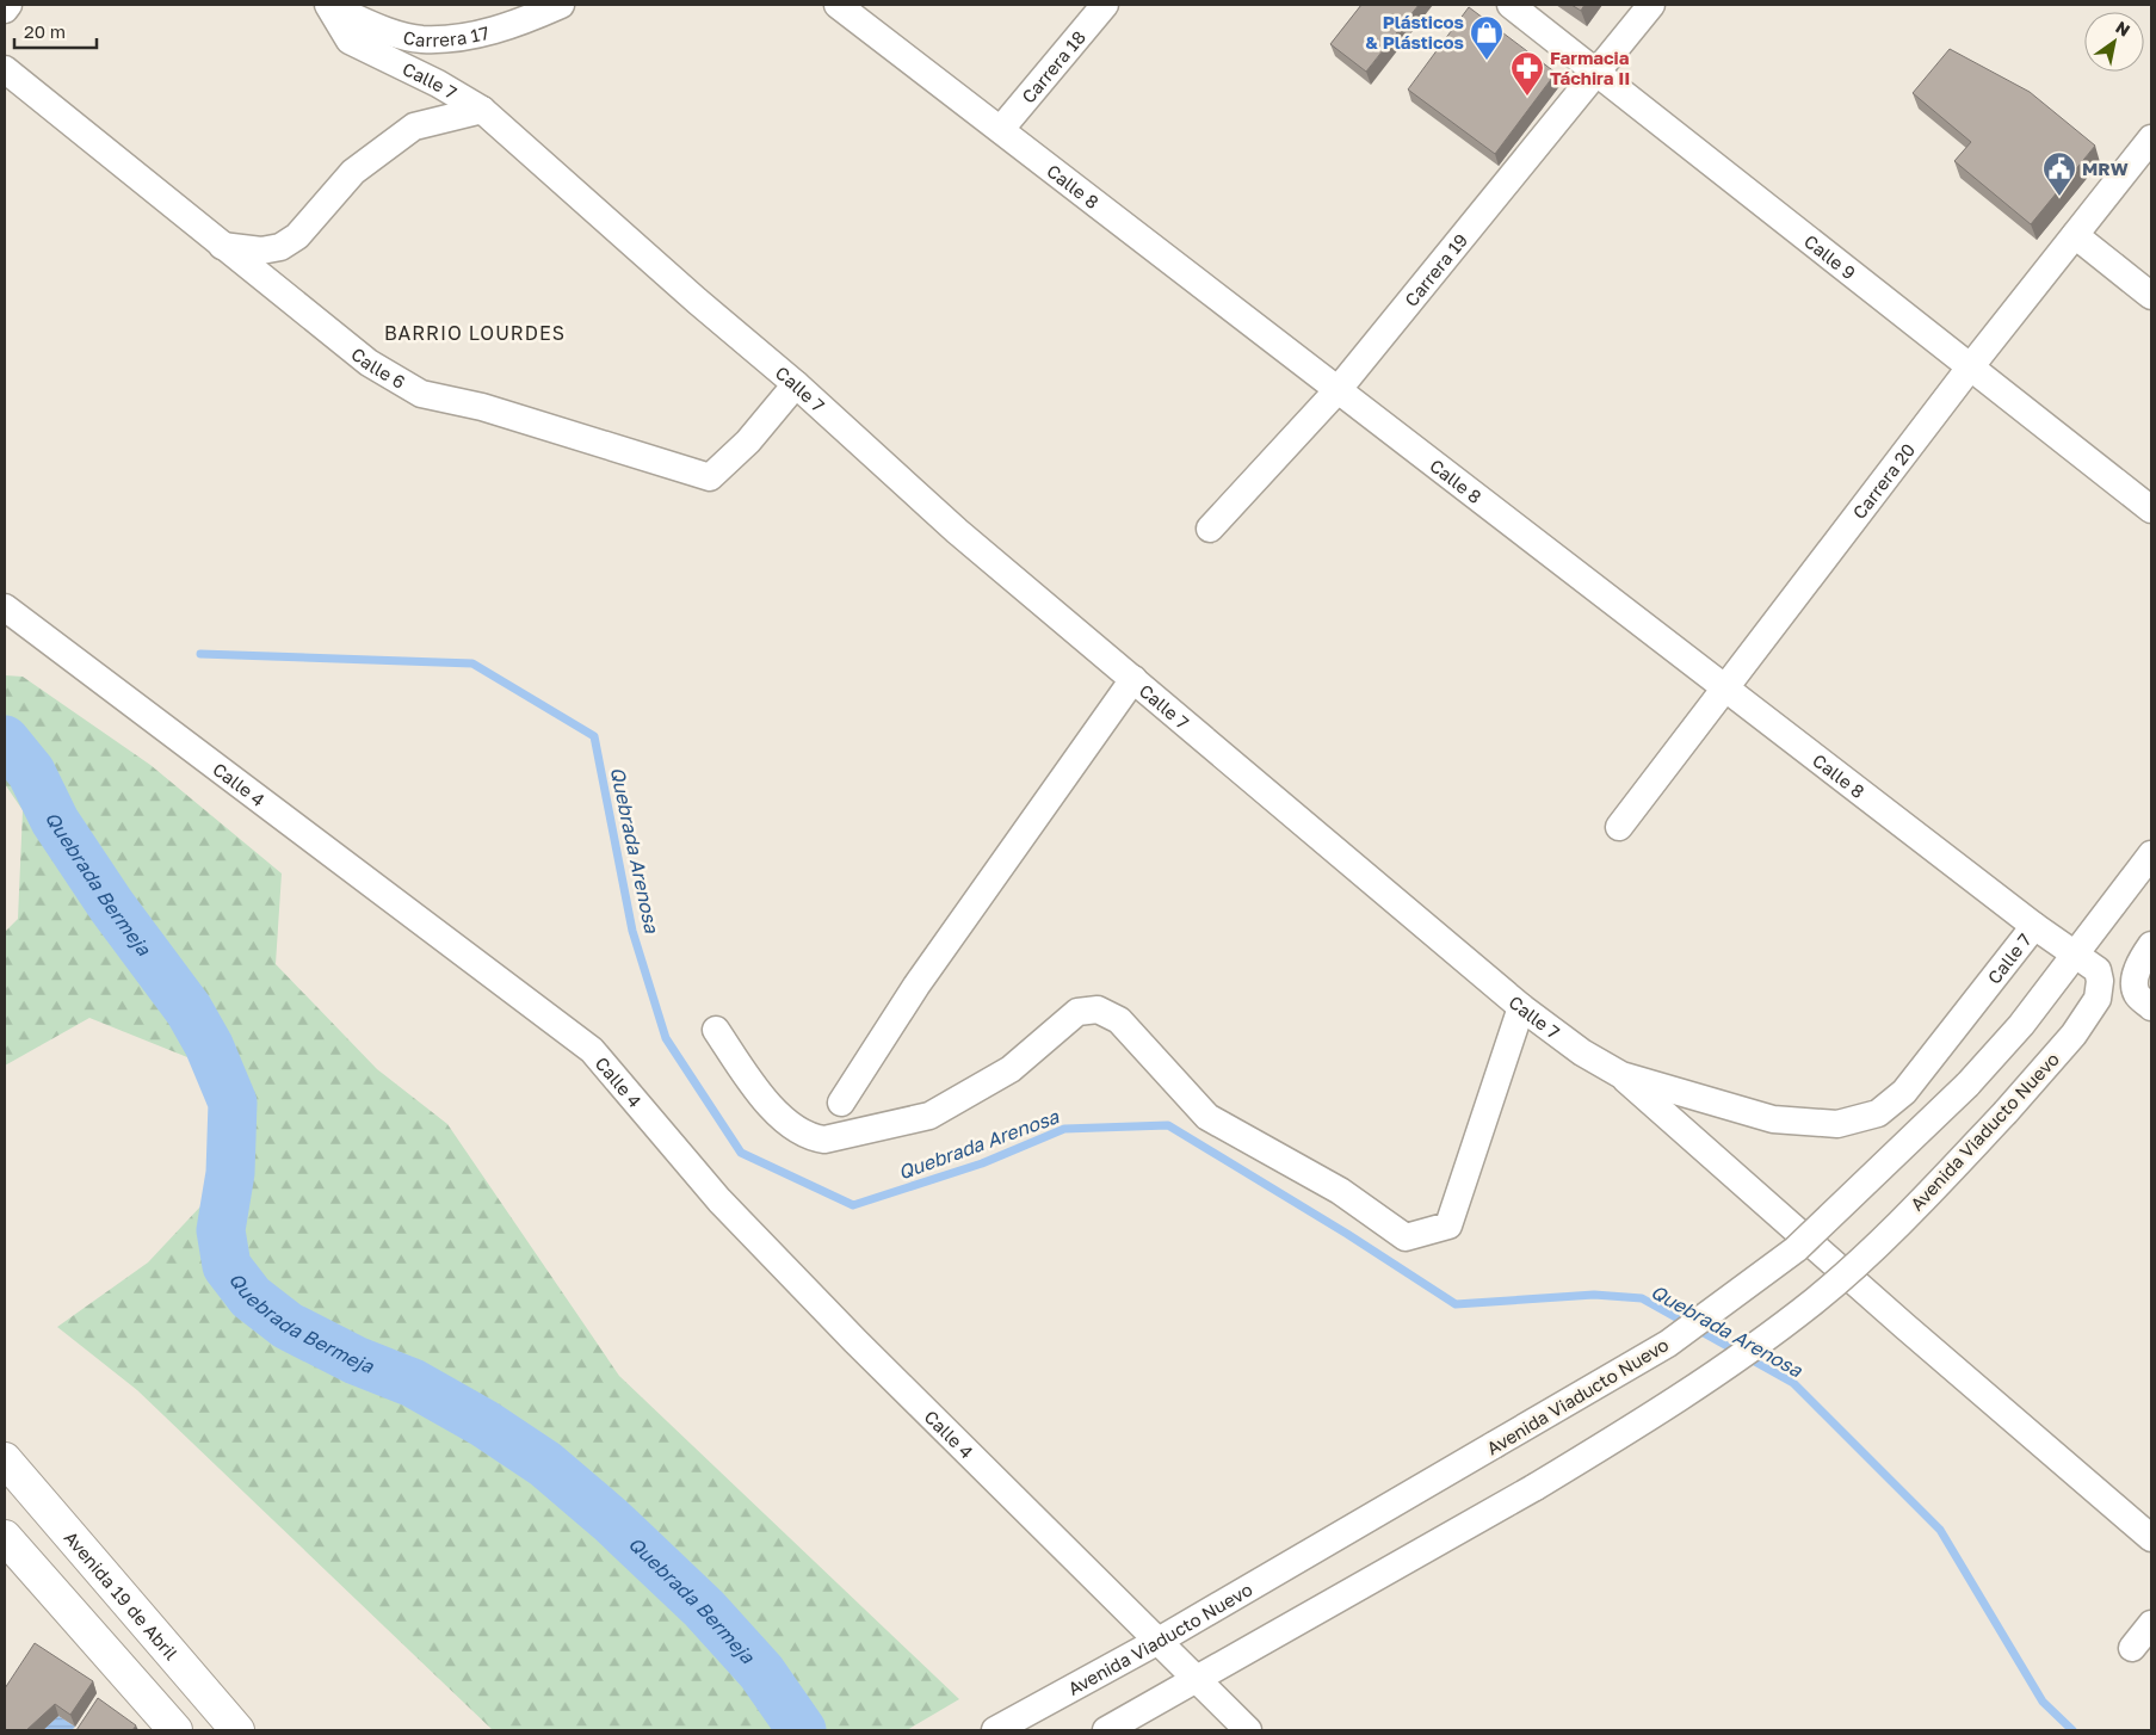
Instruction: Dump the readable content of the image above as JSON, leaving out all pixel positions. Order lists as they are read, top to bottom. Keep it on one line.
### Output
{"streets":{"street":["Carrera 17","Carrera 18","Calle 7","Calle 8","Calle 9","Carrera 19","Calle 6","Carrera 20","Calle 4","Avenida Viaducto Nuevo","Avenida 19 de Abril"]},"crossings":[["Carrera 17","Calle 7"],["Carrera 18","Calle 8"],["Calle 7","Calle 8"],["Calle 7","Calle 6"],["Calle 8","Carrera 19"],["Calle 8","Carrera 20"],["Calle 8","Avenida Viaducto Nuevo"],["Calle 9","Carrera 19"],["Calle 9","Carrera 20"],["Calle 4","Avenida Viaducto Nuevo"]],"districts":["BARRIO LOURDES"],"water":["Quebrada Arenosa","Quebrada Bermeja"],"places":{"shop":["Plásticos & Plásticos"],"pharmacy":["Farmacia Táchira II"],"public building":["MRW"]},"scale_bar":"20 m","north":"top right"}
